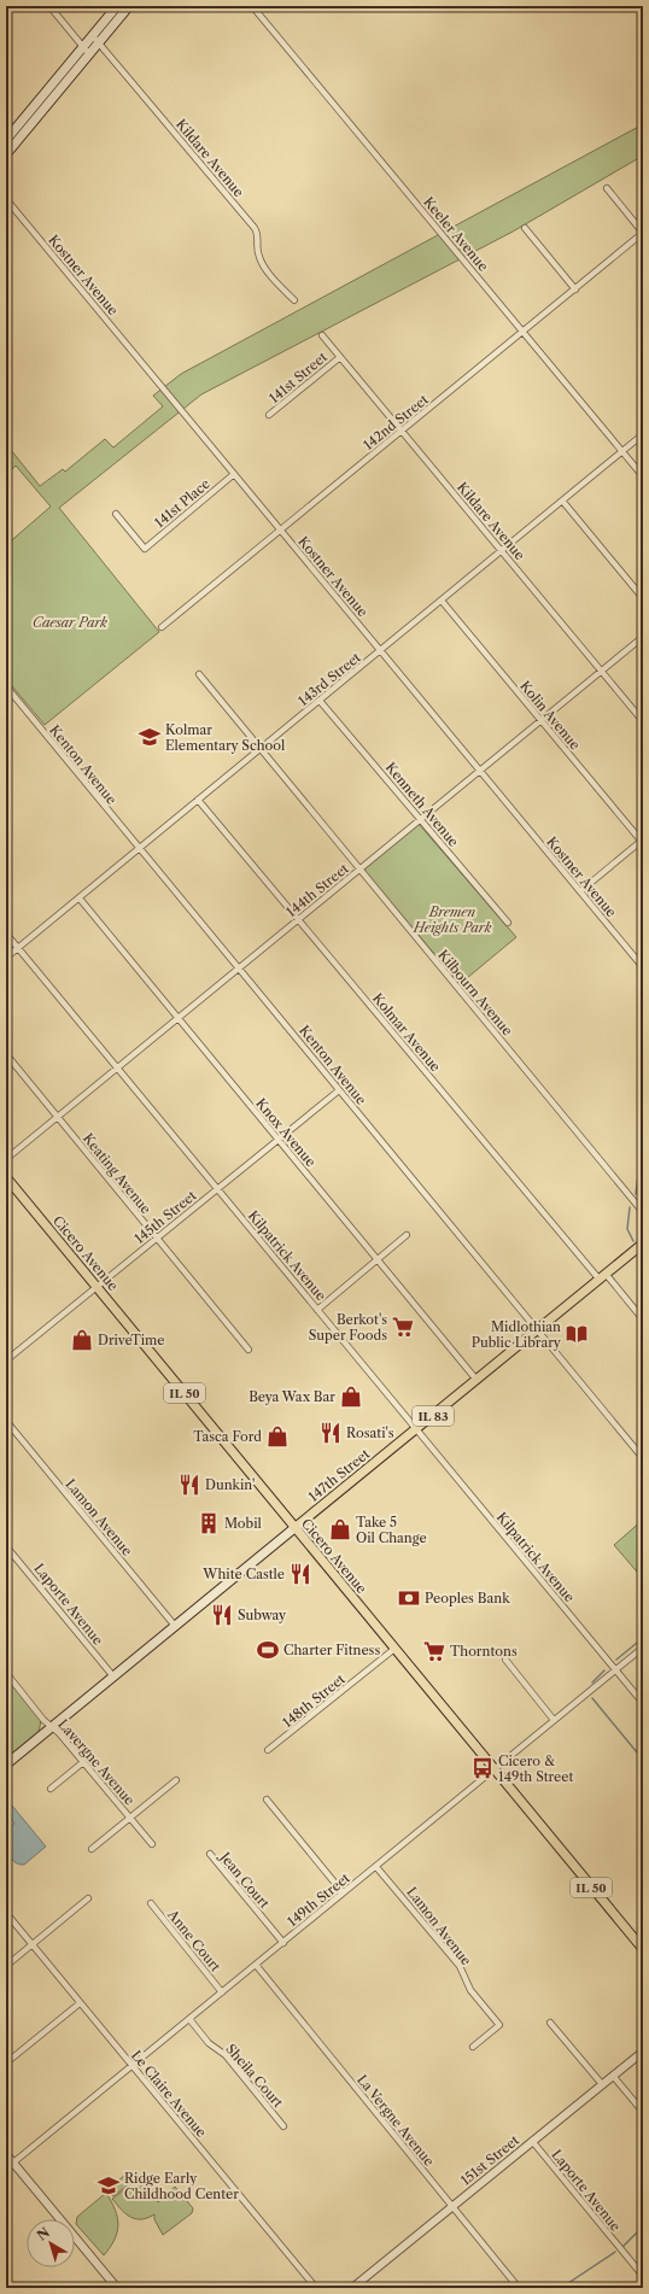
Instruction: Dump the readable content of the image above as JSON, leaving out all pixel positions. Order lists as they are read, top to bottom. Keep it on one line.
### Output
{"streets":{"main road":["Cicero Avenue","IL 50","IL 83","147th Street"],"street":["Kildare Avenue","Keeler Avenue","Kostner Avenue","141st Street","142nd Street","141st Place","143rd Street","Kolin Avenue","Kenton Avenue","Kenneth Avenue","144th Street","Kilbourn Avenue","Kolmar Avenue","Knox Avenue","Keating Avenue","145th Street","Kilpatrick Avenue","Lamon Avenue","Laporte Avenue","148th Street","Lavergne Avenue","Jean Court","149th Street","Anne Court","Sheila Court","Le Claire Avenue","La Vergne Avenue","151st Street"]},"crossings":[["Kildare Avenue","141st Street"],["Kildare Avenue","142nd Street"],["Kildare Avenue","143rd Street"],["Kildare Avenue","144th Street"],["Keeler Avenue","142nd Street"],["Keeler Avenue","143rd Street"],["Kostner Avenue","142nd Street"],["Kostner Avenue","141st Place"],["Kostner Avenue","143rd Street"],["Kostner Avenue","144th Street"],["143rd Street","Kolin Avenue"],["143rd Street","Kenton Avenue"],["143rd Street","Kenneth Avenue"],["143rd Street","Kilbourn Avenue"],["143rd Street","Kolmar Avenue"],["143rd Street","Knox Avenue"],["143rd Street","Kilpatrick Avenue"],["Kolin Avenue","144th Street"],["Kenton Avenue","144th Street"],["Kenton Avenue","145th Street"],["Kenton Avenue","147th Street"],["Kenneth Avenue","144th Street"],["144th Street","Kilbourn Avenue"],["144th Street","Kolmar Avenue"],["144th Street","Knox Avenue"],["144th Street","Keating Avenue"],["144th Street","Kilpatrick Avenue"],["Kolmar Avenue","147th Street"],["Knox Avenue","145th Street"],["Knox Avenue","147th Street"],["Keating Avenue","145th Street"],["145th Street","Cicero Avenue"],["145th Street","Kilpatrick Avenue"],["Cicero Avenue","147th Street"],["Cicero Avenue","148th Street"],["Cicero Avenue","149th Street"],["Kilpatrick Avenue","147th Street"],["Kilpatrick Avenue","149th Street"],["147th Street","Lamon Avenue"],["147th Street","Laporte Avenue"],["147th Street","Lavergne Avenue"],["Lamon Avenue","149th Street"],["Laporte Avenue","151st Street"],["Jean Court","149th Street"],["149th Street","Anne Court"],["149th Street","Sheila Court"],["149th Street","Le Claire Avenue"],["149th Street","La Vergne Avenue"],["La Vergne Avenue","151st Street"]],"parks":["Caesar Park","Bremen Heights Park"],"places":{"school or university":["Kolmar Elementary School","Ridge Early Childhood Center"],"supermarket":["Berkot's Super Foods","Thorntons"],"library":["Midlothian Public Library"],"shop":["DriveTime","Beya Wax Bar","Tasca Ford","Take 5 Oil Change"],"restaurant":["Rosati's","Dunkin'","White Castle","Subway"],"building":["Mobil"],"bank":["Peoples Bank"],"sports":["Charter Fitness"],"bus stop":["Cicero & 149th Street"]},"north":"top left"}
